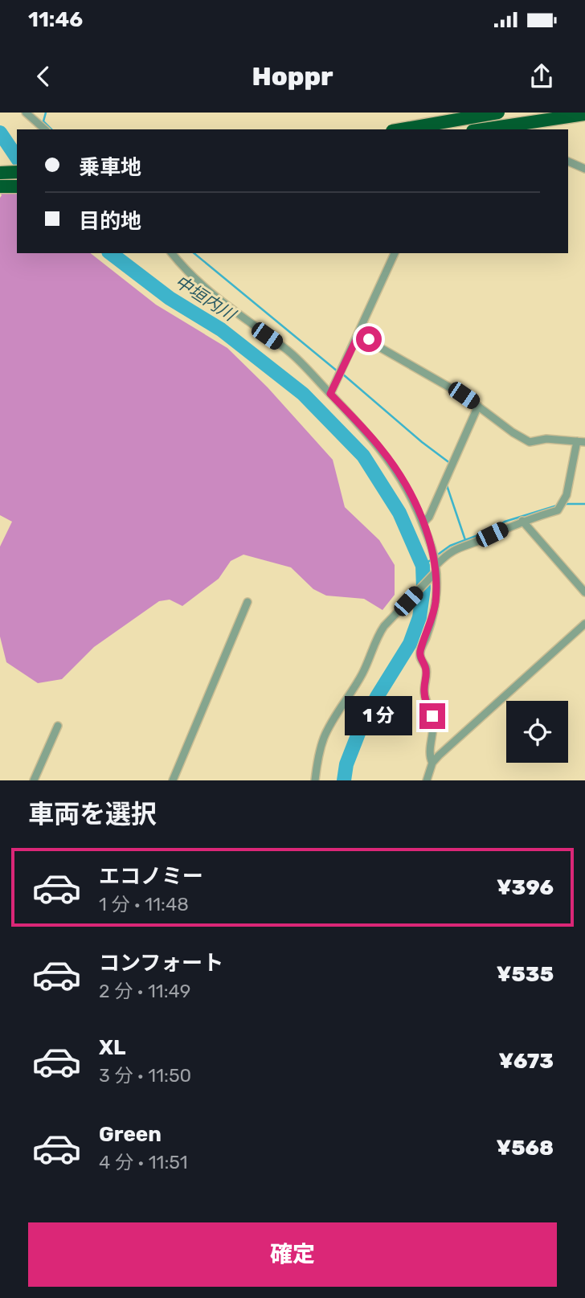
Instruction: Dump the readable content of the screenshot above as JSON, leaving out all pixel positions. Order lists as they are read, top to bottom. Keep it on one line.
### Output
{"water":["中垣内川"],"page":{"status":"11:46","header":"Hoppr","banner":["乗車地","目的地"],"bubble":"1 分","heading":"車両を選択","list":[{"name":"エコノミー","note":"1 分 · 11:48","value":"¥396"},{"name":"コンフォート","note":"2 分 · 11:49","value":"¥535"},{"name":"XL","note":"3 分 · 11:50","value":"¥673"},{"name":"Green","note":"4 分 · 11:51","value":"¥568"}],"buttons":"確定"}}
